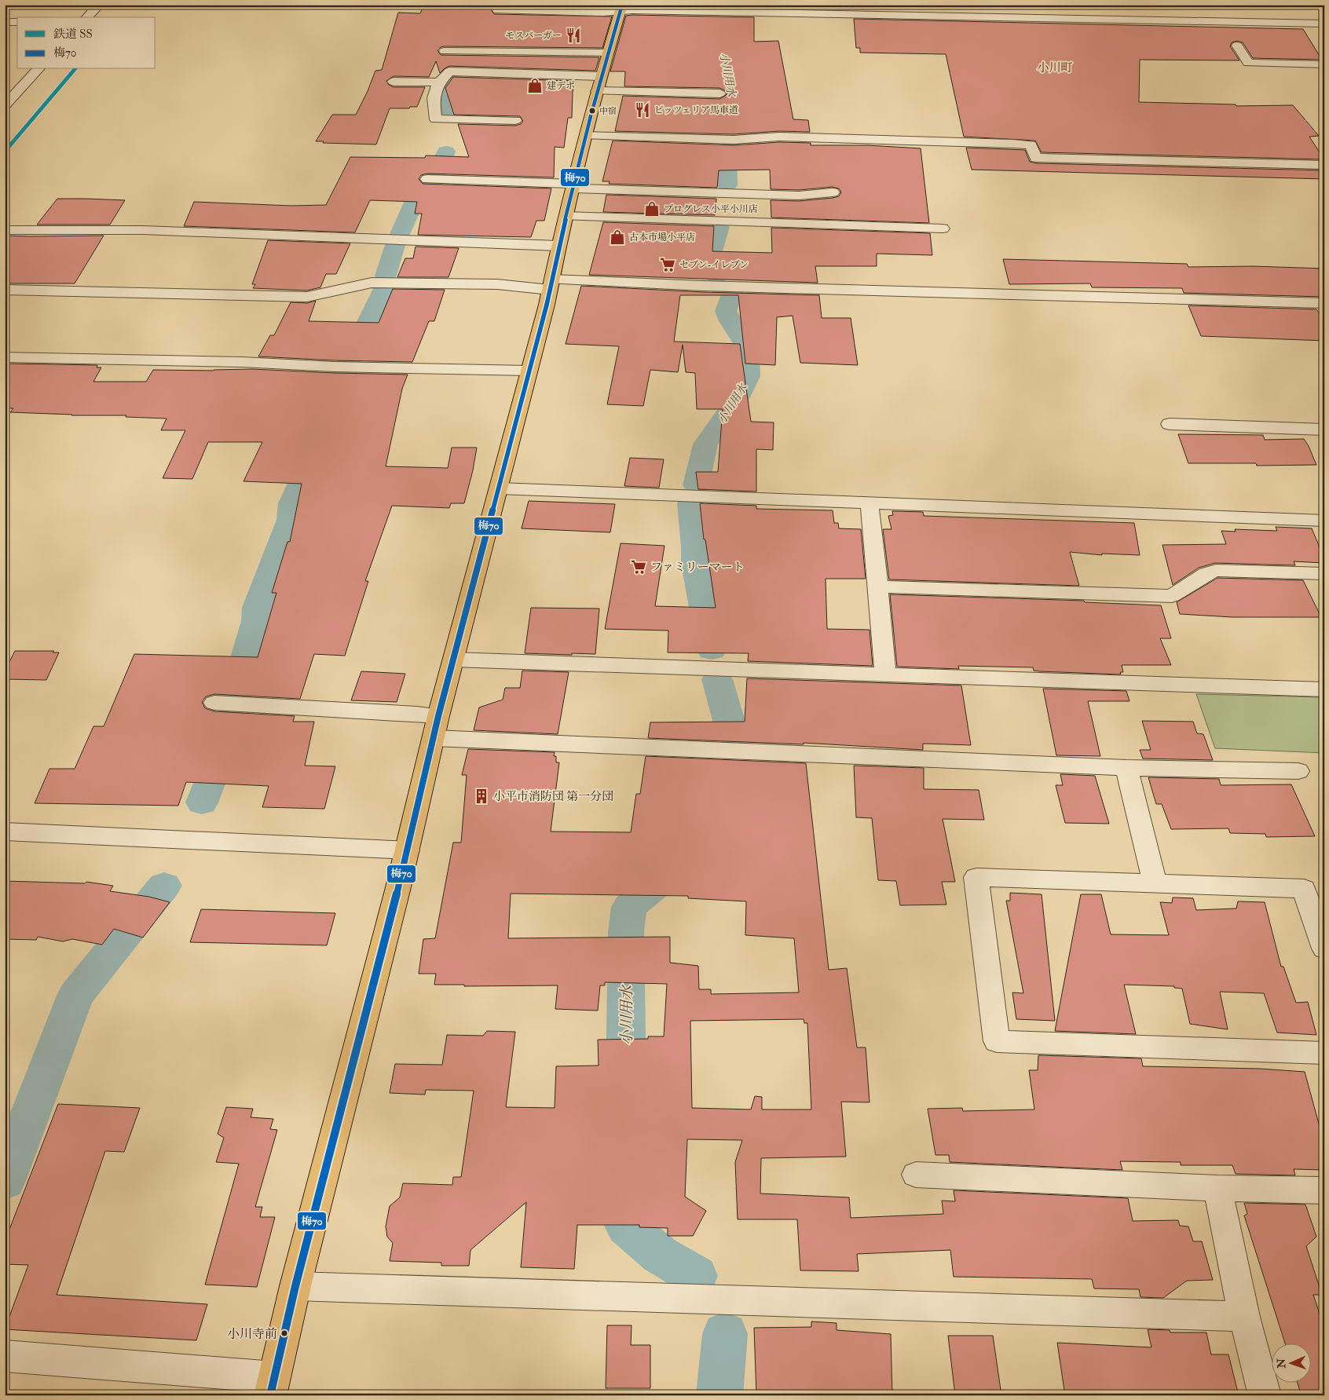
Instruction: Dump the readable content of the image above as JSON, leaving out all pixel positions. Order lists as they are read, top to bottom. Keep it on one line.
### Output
{"districts":["小川町"],"water":["小川用水"],"places":{"restaurant":["モスバーガー","ピッツェリア馬車道"],"shop":["建デポ","プログレス小平小川店","古本市場小平店"],"other":["中宿","小川寺前"],"supermarket":["セブン-イレブン","ファミリーマート"],"building":["小平市消防団 第一分団"]},"lines":["transit line 梅70","rail line SS"],"legend":["鉄道 SS","梅70"],"north":"left"}
